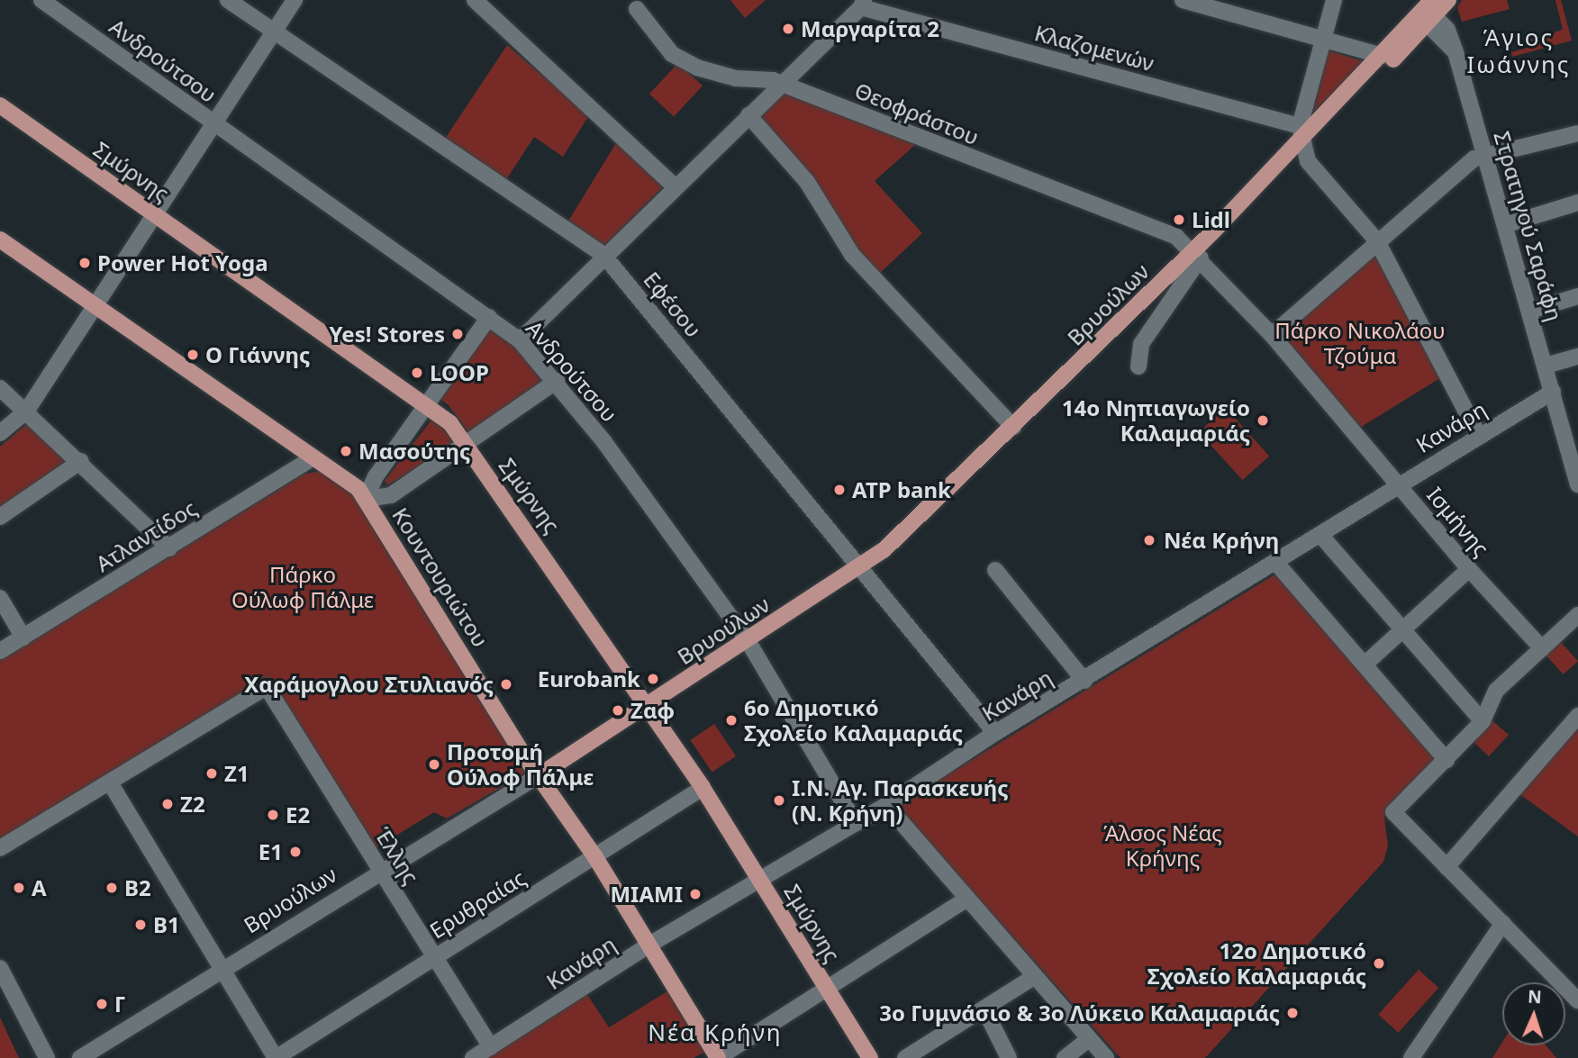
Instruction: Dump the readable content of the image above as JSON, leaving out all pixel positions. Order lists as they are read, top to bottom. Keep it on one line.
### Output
{"streets":{"main road":["Σμύρνης","Βρυούλων","Κουντουριώτου"],"street":["Κλαζομενών","Ανδρούτσου","Θεοφράστου","Στρατηγού Σαράφη","Εφέσου","Κανάρη","Ισμήνης","Ατλαντίδος","Έλλης","Ερυθραίας"]},"crossings":[["Κλαζομενών","Βρυούλων"],["Ανδρούτσου","Βρυούλων"],["Ανδρούτσου","Κανάρη"],["Θεοφράστου","Βρυούλων"],["Θεοφράστου","Ισμήνης"],["Σμύρνης","Βρυούλων"],["Σμύρνης","Κανάρη"],["Σμύρνης","Ερυθραίας"],["Στρατηγού Σαράφη","Βρυούλων"],["Στρατηγού Σαράφη","Κανάρη"],["Εφέσου","Βρυούλων"],["Εφέσου","Κανάρη"],["Βρυούλων","Ισμήνης"],["Βρυούλων","Κουντουριώτου"],["Βρυούλων","Έλλης"],["Κανάρη","Ισμήνης"],["Κανάρη","Κουντουριώτου"],["Κανάρη","Έλλης"],["Ατλαντίδος","Κουντουριώτου"],["Κουντουριώτου","Ερυθραίας"],["Έλλης","Ερυθραίας"]],"districts":["Άγιος Ιωάννης","Νέα Κρήνη"],"parks":["Πάρκο Νικολάου Τζούμα","Πάρκο Ούλωφ Πάλμε","Άλσος Νέας Κρήνης"],"places":["Μαργαρίτα 2","Lidl","Power Hot Yoga","Yes! Stores","Ο Γιάννης","LOOP","14ο Νηπιαγωγείο Καλαμαριάς","Μασούτης","ATP bank","Νέα Κρήνη","Eurobank","Χαράμογλου Στυλιανός","Ζαφ","6ο Δημοτικό Σχολείο Καλαμαριάς","Προτομή Ούλοφ Πάλμε","Ζ1","Ι.Ν. Αγ. Παρασκευής (Ν. Κρήνη)","Ζ2","E2","E1","Α","Β2","MIAMI","Β1","12ο Δημοτικό Σχολείο Καλαμαριάς","Γ","3ο Γυμνάσιο & 3ο Λύκειο Καλαμαριάς"],"north":"top"}
